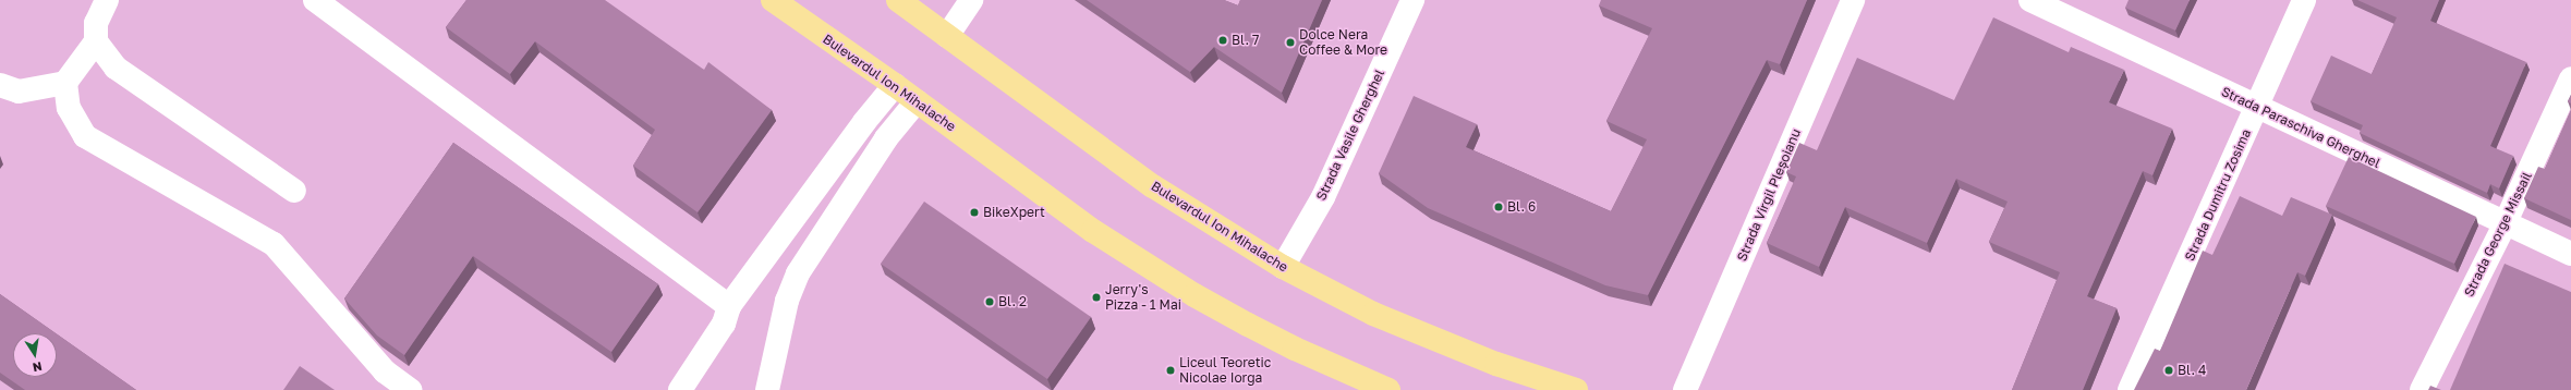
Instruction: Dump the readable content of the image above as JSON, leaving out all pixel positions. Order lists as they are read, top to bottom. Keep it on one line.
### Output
{"streets":{"main road":["Bulevardul Ion Mihalache"],"street":["Strada Paraschiva Gherghel","Strada Vasile Gherghel","Strada Virgil Pleșoianu","Strada Dumitru Zosima","Strada George Missail"]},"crossings":[["Bulevardul Ion Mihalache","Strada Vasile Gherghel"],["Strada Paraschiva Gherghel","Strada Dumitru Zosima"],["Strada Paraschiva Gherghel","Strada George Missail"]],"places":["Bl. 7","Dolce Nera Coffee & More","Bl. 6","BikeXpert","Jerry's Pizza - 1 Mai","Bl. 2","Liceul Teoretic Nicolae Iorga","Bl. 4"],"north":"bottom"}
